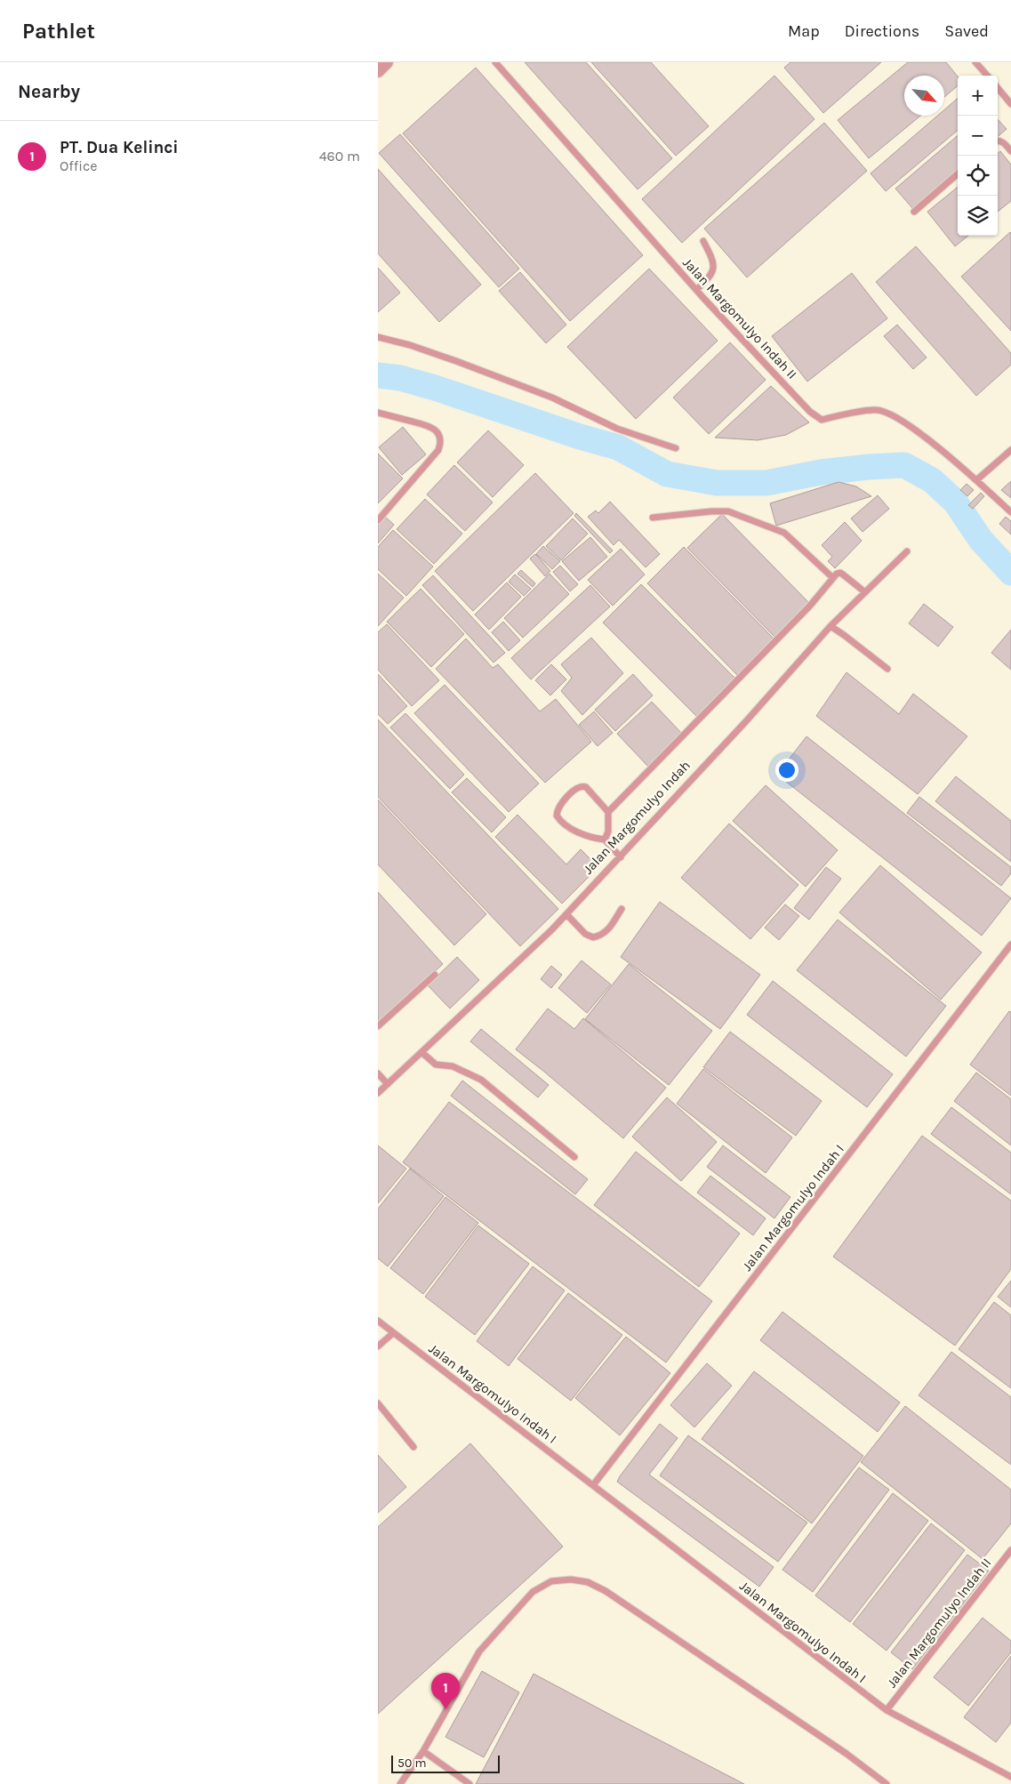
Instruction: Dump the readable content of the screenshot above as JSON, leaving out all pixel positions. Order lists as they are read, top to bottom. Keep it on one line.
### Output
{"streets":{"lane":["Jalan Margomulyo Indah II","Jalan Margomulyo Indah","Jalan Margomulyo Indah I"]},"crossings":[["Jalan Margomulyo Indah II","Jalan Margomulyo Indah I"]],"scale_bar":"50 m","north":"bottom right","page":{"header":"Pathlet","nav":["Map","Directions","Saved"],"heading":"Nearby","map_buttons":["+","−"],"list":[{"mark":"1","name":"PT. Dua Kelinci","note":"Office","value":"460 m"}],"pins":"1","scale":"50 m"}}
